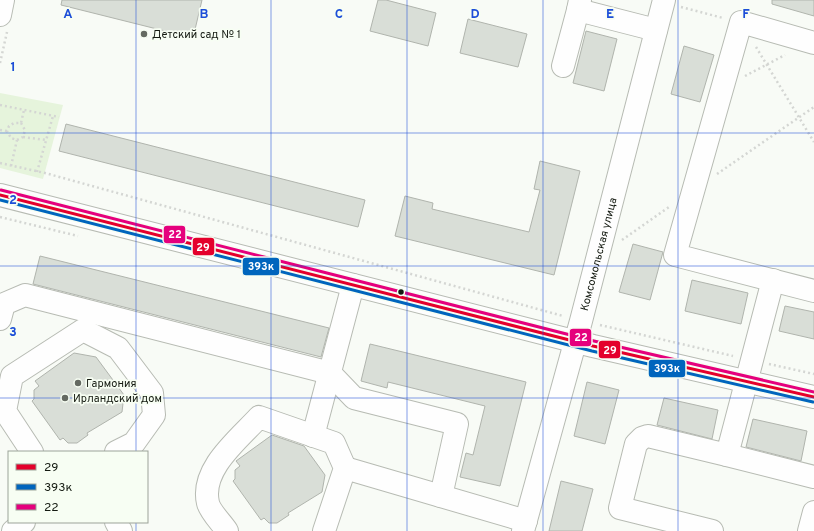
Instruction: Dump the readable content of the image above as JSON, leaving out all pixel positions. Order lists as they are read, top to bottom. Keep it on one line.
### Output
{"streets":{"street":["Комсомольская улица"]},"places":["Детский сад № 1","Гармония","Ирландский дом"],"lines":["transit line 22","transit line 29","transit line 393к"],"legend":["29","393к","22"],"grid":{"columns":["A","B","C","D","E","F"],"rows":["1","2","3"]}}
